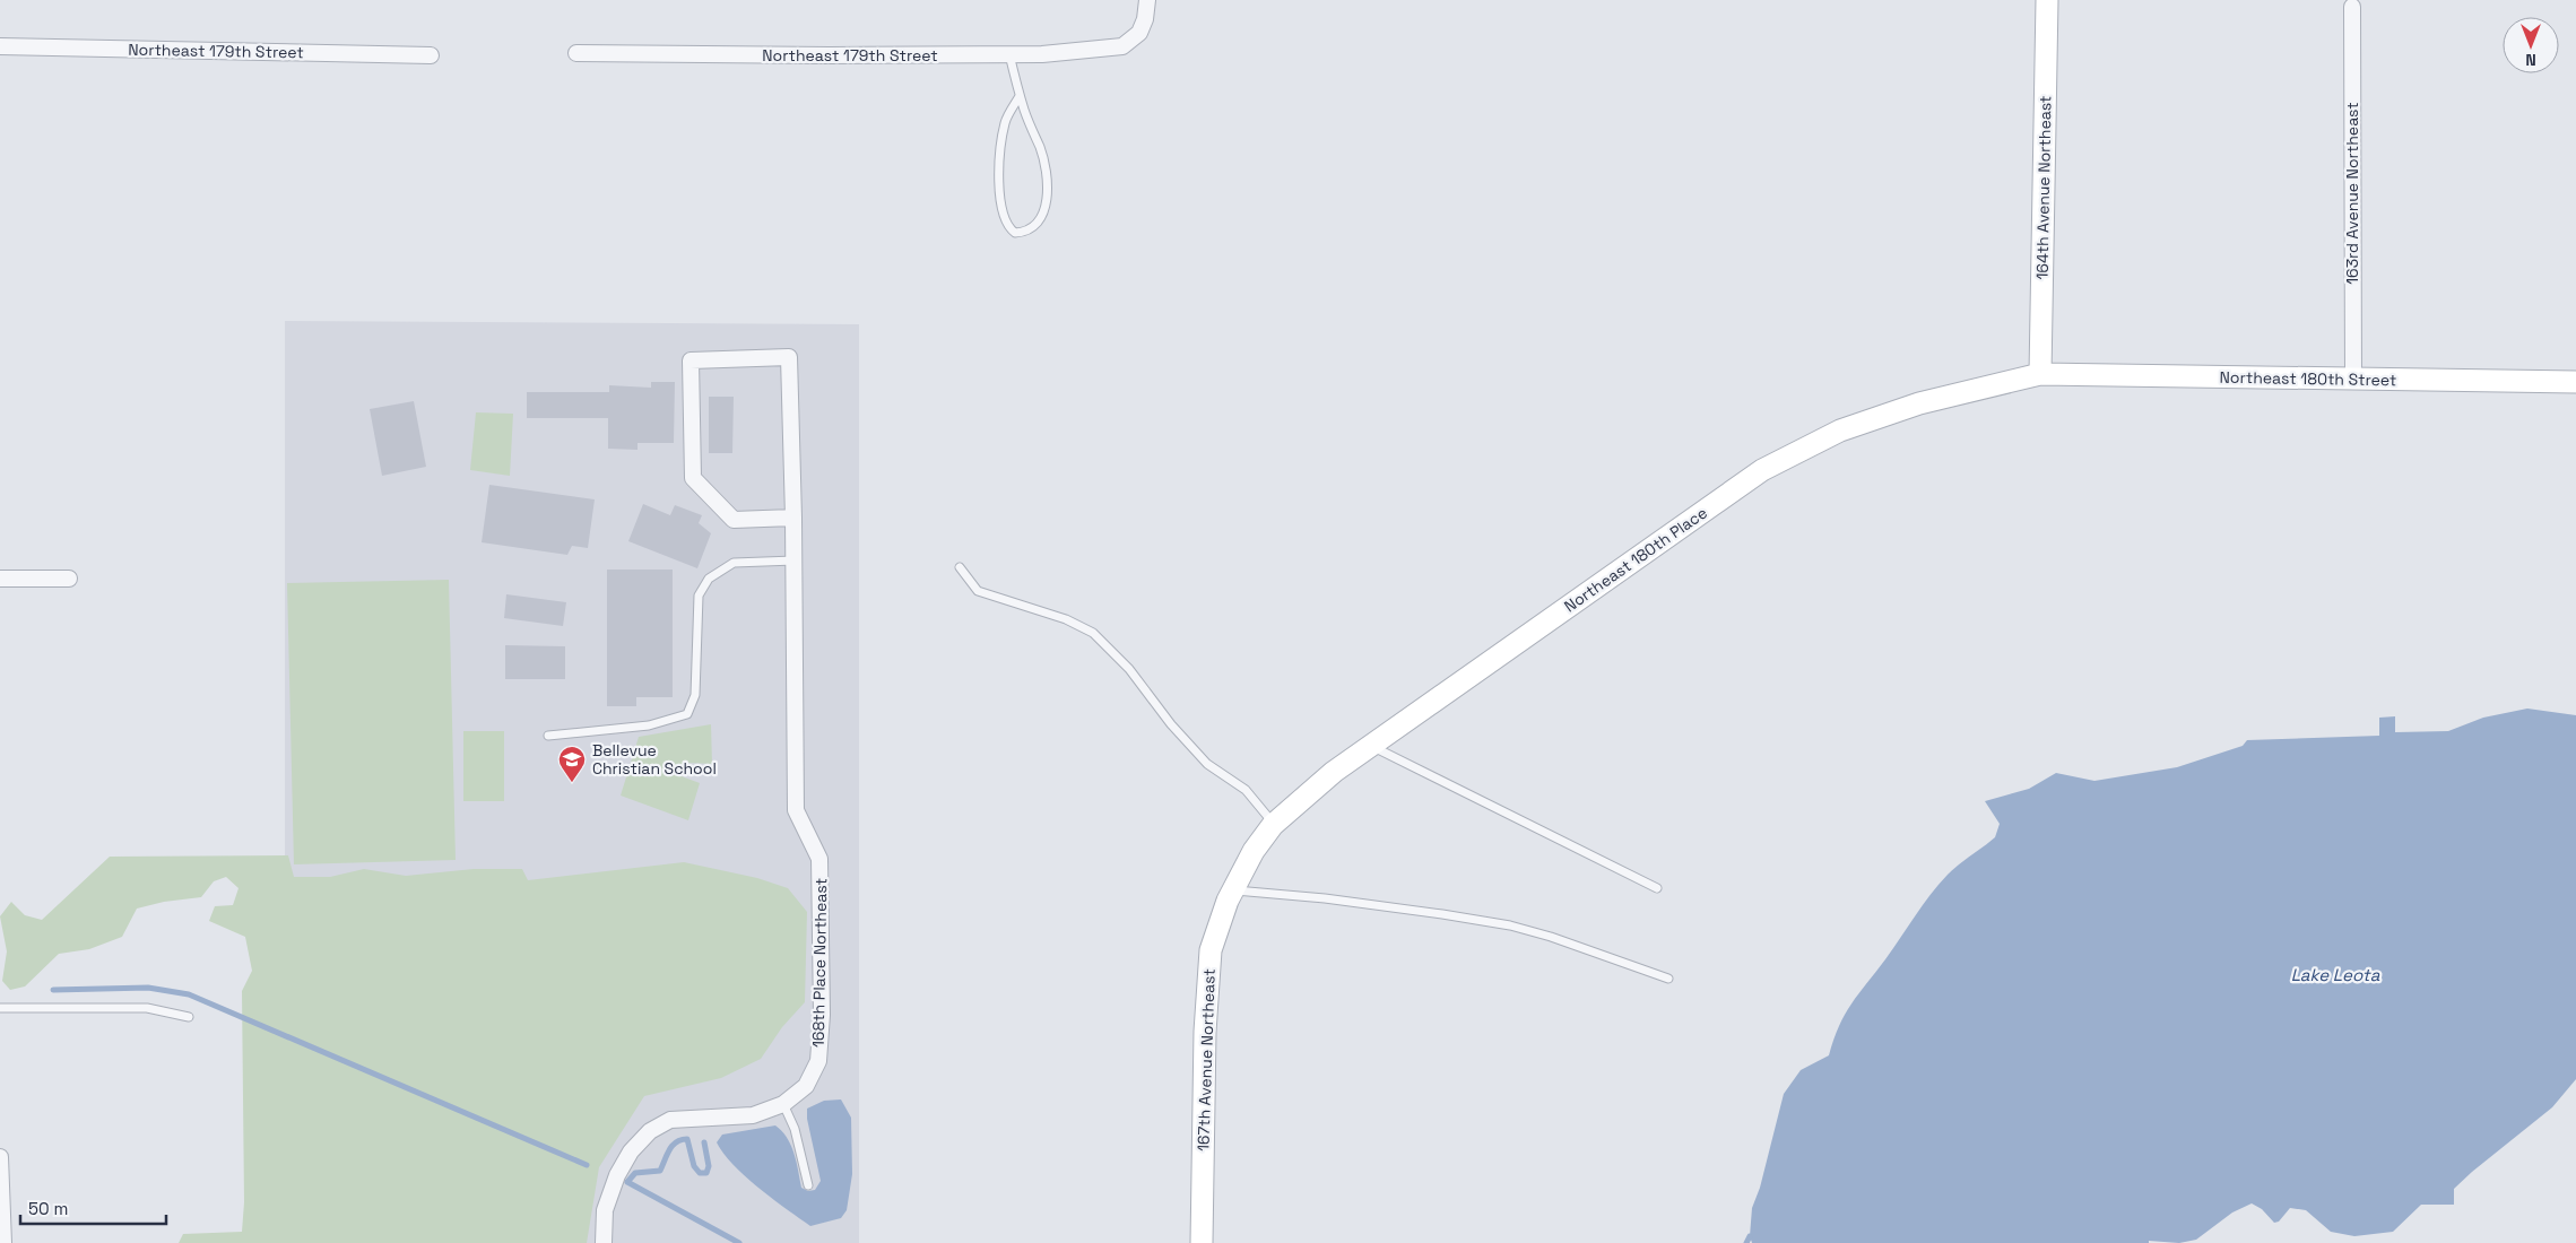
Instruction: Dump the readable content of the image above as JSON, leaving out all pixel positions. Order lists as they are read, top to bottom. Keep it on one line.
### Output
{"streets":{"street":["Northeast 179th Street","164th Avenue Northeast","163rd Avenue Northeast","Northeast 180th Street","Northeast 180th Place","168th Place Northeast","167th Avenue Northeast"]},"crossings":[["164th Avenue Northeast","Northeast 180th Street"],["164th Avenue Northeast","Northeast 180th Place"],["163rd Avenue Northeast","Northeast 180th Street"],["Northeast 180th Street","Northeast 180th Place"],["Northeast 180th Place","167th Avenue Northeast"]],"water":["Lake Leota"],"places":{"school or university":["Bellevue Christian School"]},"scale_bar":"50 m","north":"bottom"}
